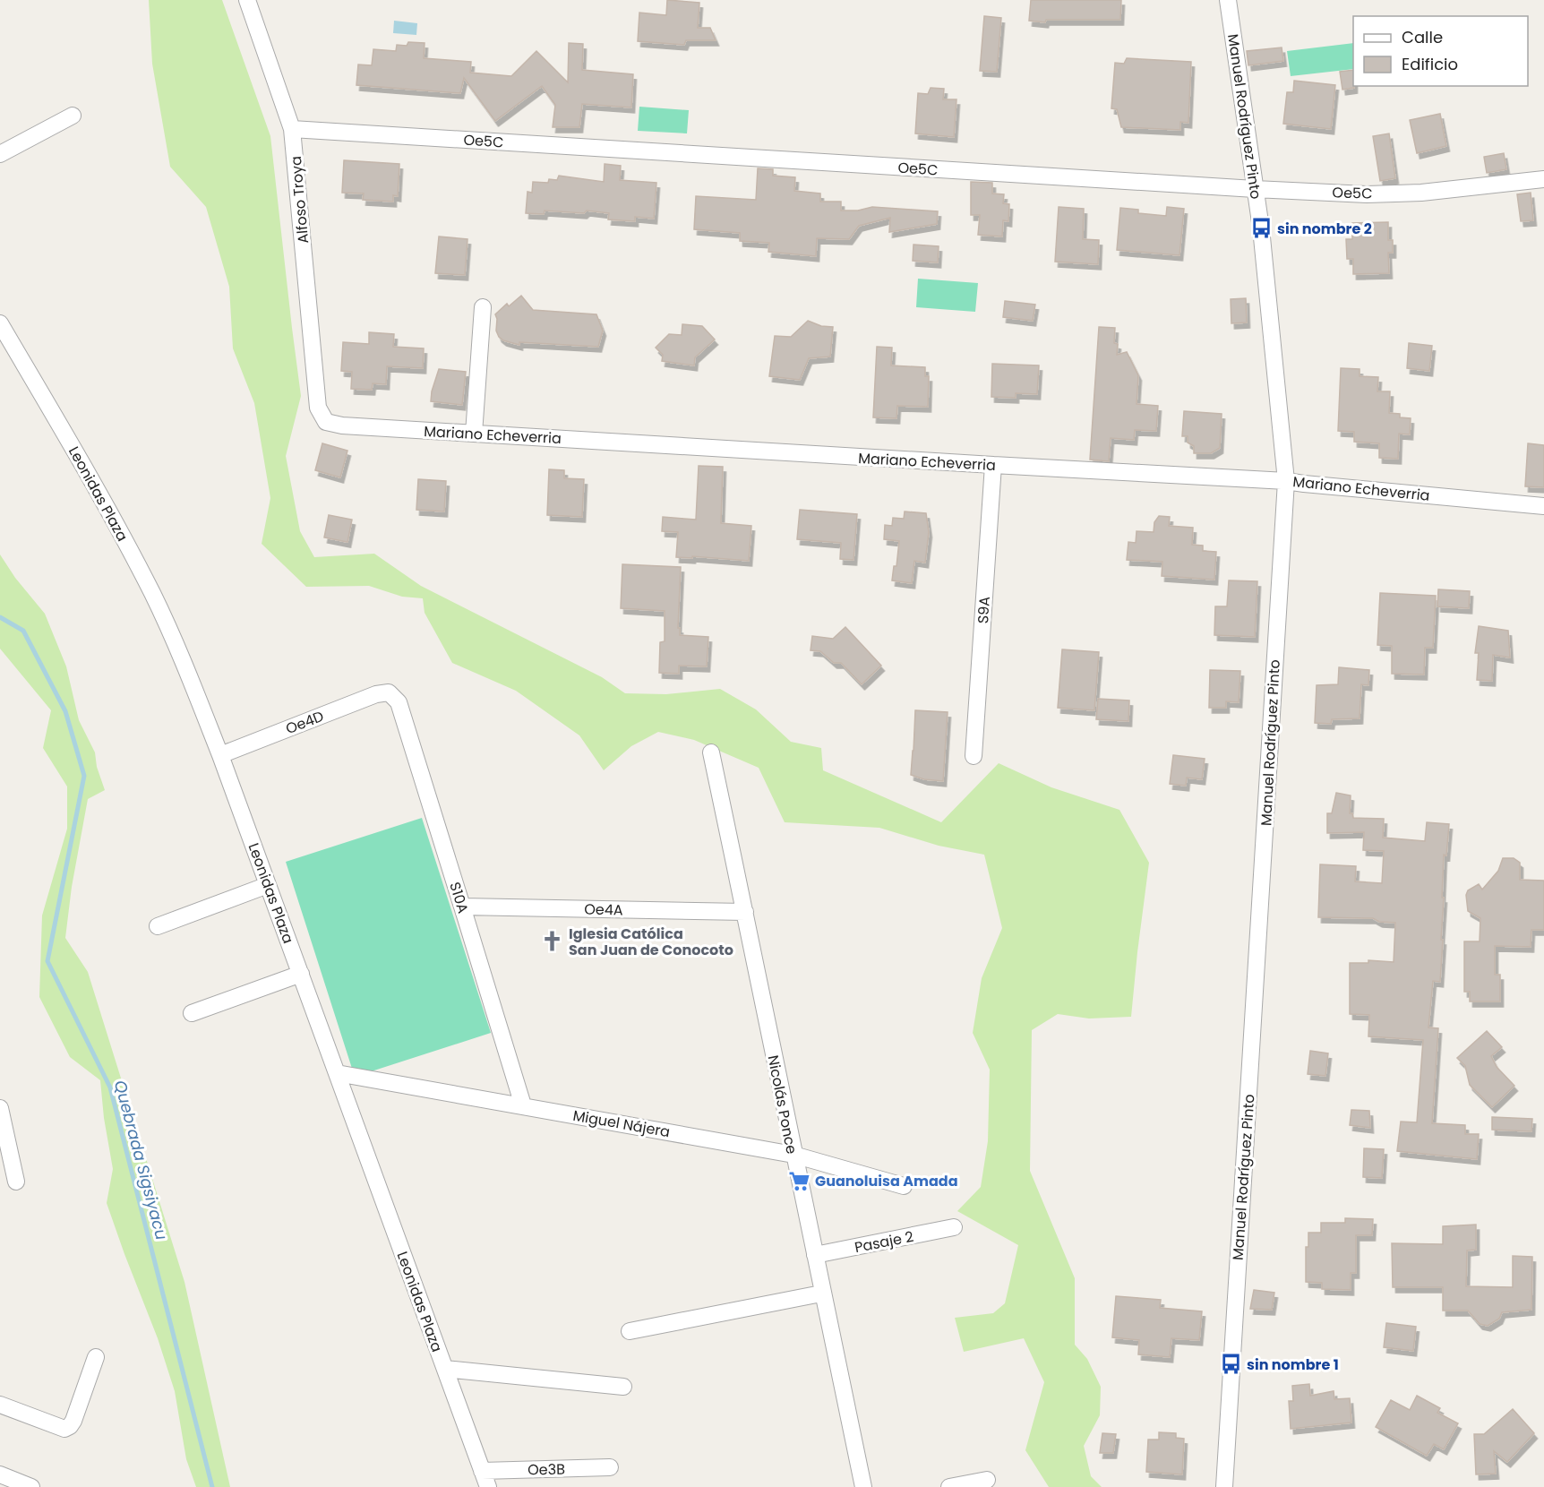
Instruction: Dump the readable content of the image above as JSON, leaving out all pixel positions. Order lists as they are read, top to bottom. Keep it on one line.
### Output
{"streets":{"street":["Manuel Rodríguez Pinto","Oe5C","Alfoso Troya","Mariano Echeverria","Leonidas Plaza","S9A","Oe4D","S10A","Oe4A","Nicolás Ponce","Miguel Nájera","Pasaje 2","Oe3B"]},"crossings":[["Manuel Rodríguez Pinto","Oe5C"],["Manuel Rodríguez Pinto","Mariano Echeverria"],["Oe5C","Alfoso Troya"],["Alfoso Troya","Mariano Echeverria"],["Mariano Echeverria","S9A"],["Leonidas Plaza","Oe4D"],["Leonidas Plaza","Miguel Nájera"],["Leonidas Plaza","Oe3B"],["Oe4D","S10A"],["S10A","Oe4A"],["S10A","Miguel Nájera"],["Oe4A","Nicolás Ponce"],["Nicolás Ponce","Miguel Nájera"],["Nicolás Ponce","Pasaje 2"]],"water":["Quebrada Sigsiyacu"],"places":{"bus stop":["sin nombre 2","sin nombre 1"],"church":["Iglesia Católica San Juan de Conocoto"],"supermarket":["Guanoluisa Amada"]},"legend":["Calle","Edificio"]}
